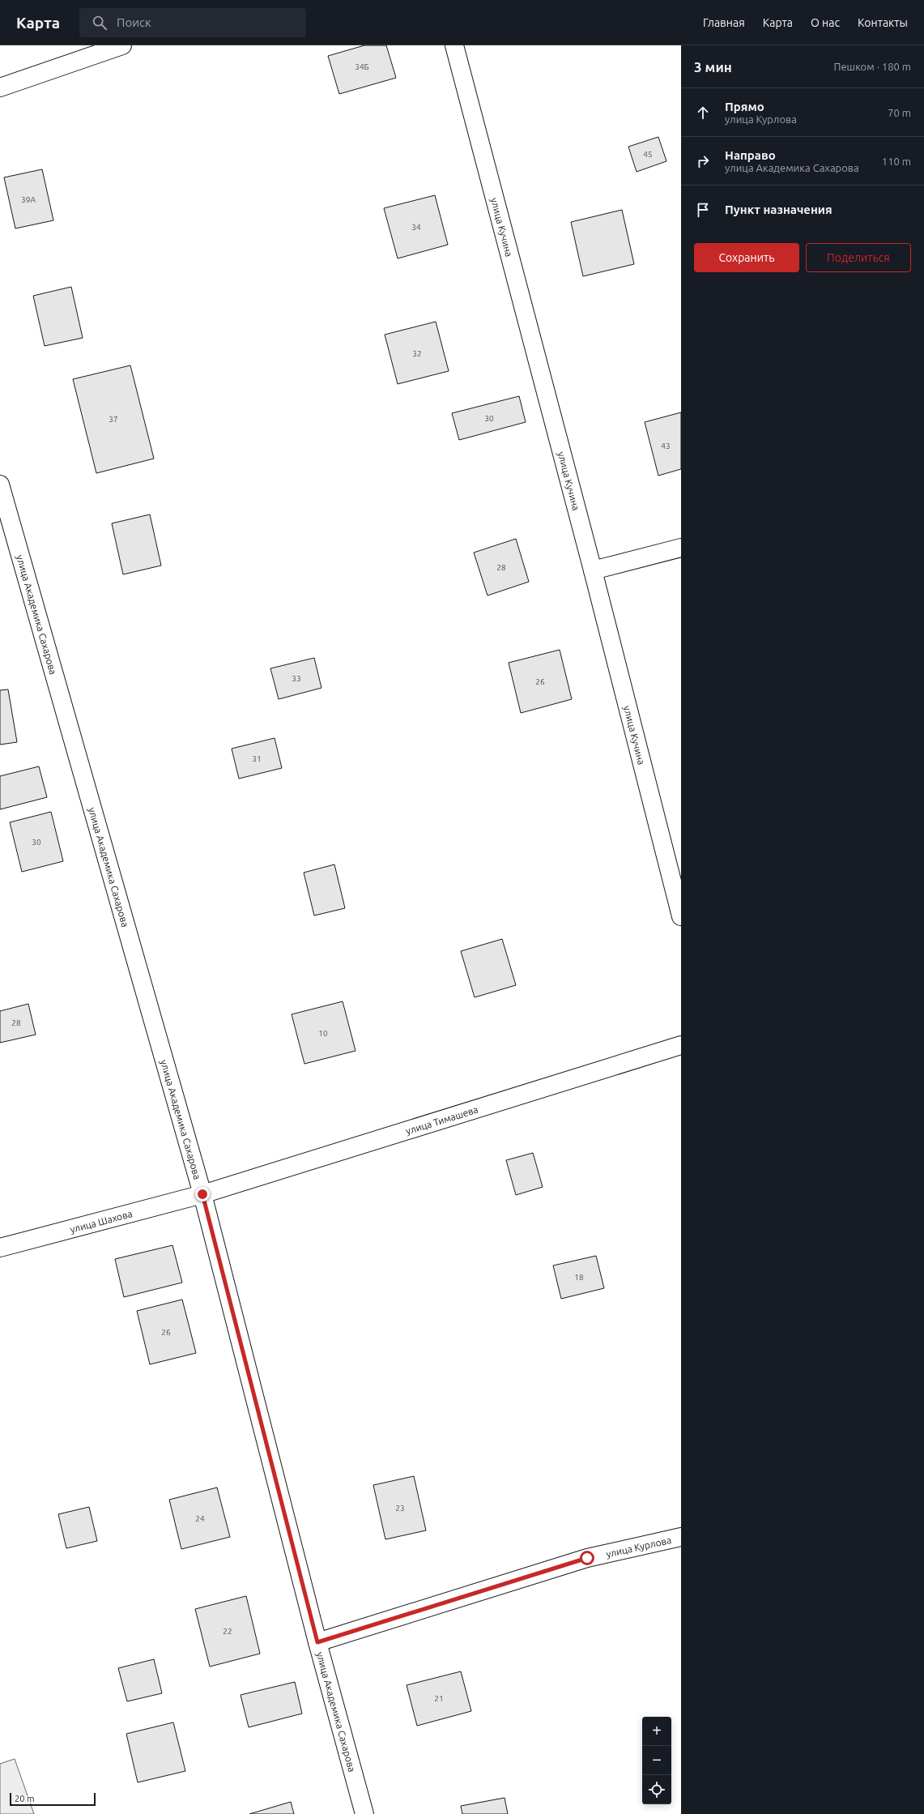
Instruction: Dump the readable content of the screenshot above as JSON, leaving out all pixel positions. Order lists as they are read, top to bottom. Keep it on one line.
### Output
{"streets":{"street":["улица Кучина","улица Академика Сахарова","улица Тимашева","улица Шахова","улица Курлова"]},"crossings":[["улица Академика Сахарова","улица Тимашева"],["улица Академика Сахарова","улица Шахова"],["улица Академика Сахарова","улица Курлова"],["улица Тимашева","улица Шахова"]],"house_numbers":["34Б","45","39А","34","32","30","37","43","28","33","26","31","30","28","10","18","26","23","24","22","21"],"scale_bar":"20 m","page":{"header":"Карта","search":"Поиск","nav":["Главная","Карта","О нас","Контакты"],"heading":["3 мин","Пешком · 180 m"],"list":[["Прямо","улица Курлова","70 m"],["Направо","улица Академика Сахарова","110 m"],"Пункт назначения"],"buttons":["Сохранить","Поделиться"],"map_buttons":["+","−"],"scale":"20 m"}}
